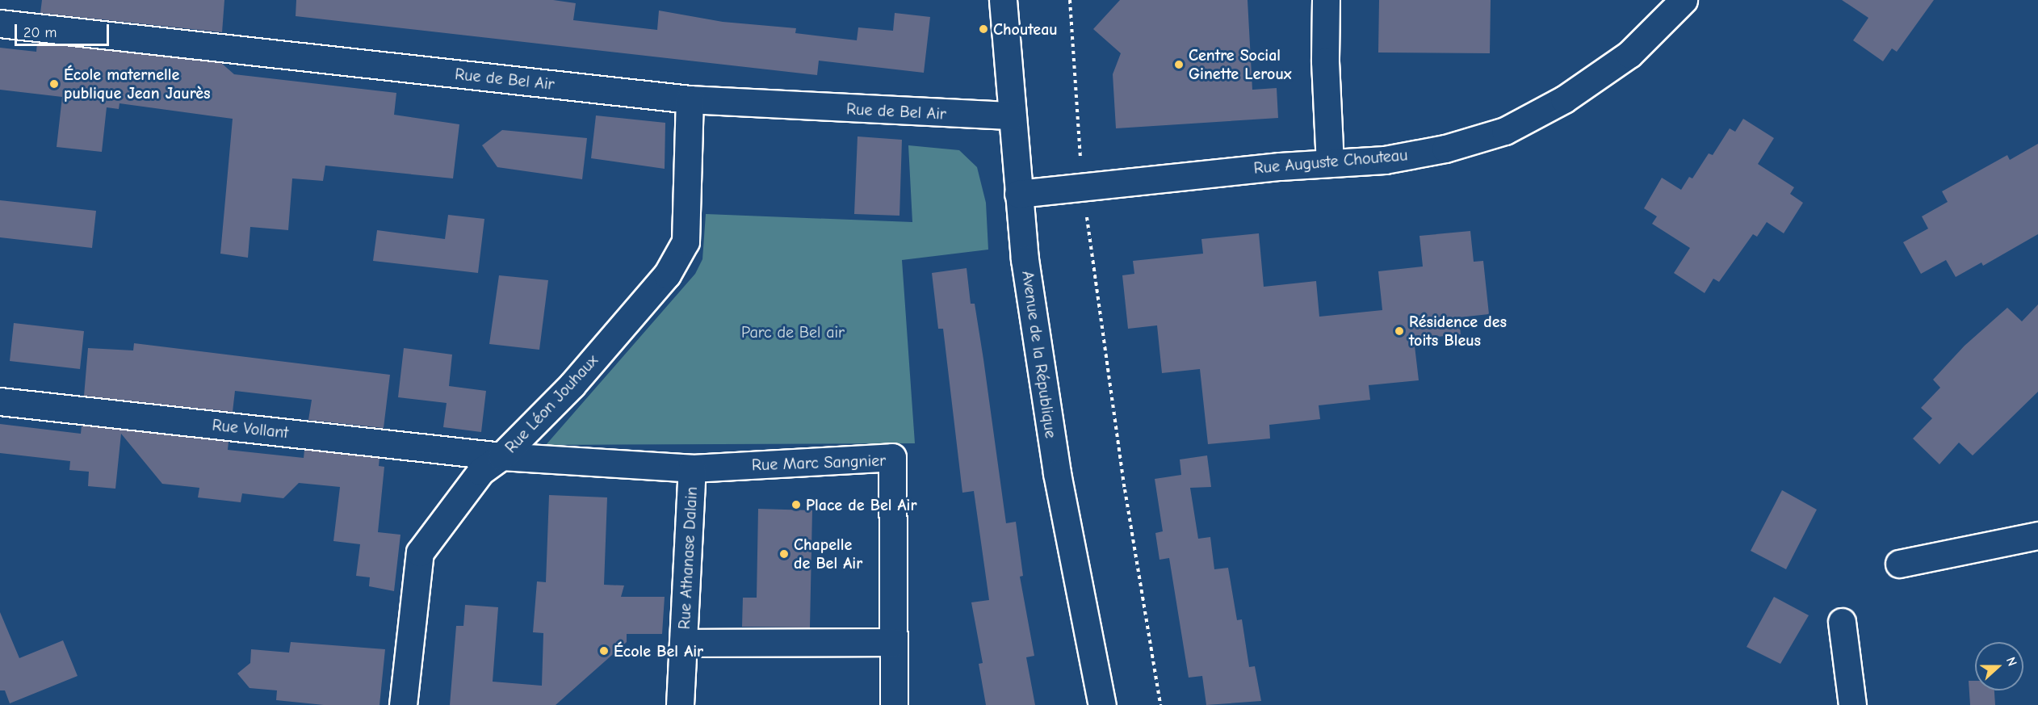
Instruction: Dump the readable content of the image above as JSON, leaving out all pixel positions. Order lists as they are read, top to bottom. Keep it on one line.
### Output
{"streets":{"street":["Rue de Bel Air","Rue Auguste Chouteau","Avenue de la République","Rue Léon Jouhaux","Rue Vollant","Rue Marc Sangnier","Rue Athanase Dalain"]},"crossings":[["Rue de Bel Air","Avenue de la République"],["Rue de Bel Air","Rue Léon Jouhaux"],["Rue Auguste Chouteau","Avenue de la République"],["Rue Léon Jouhaux","Rue Vollant"],["Rue Léon Jouhaux","Rue Marc Sangnier"],["Rue Vollant","Rue Marc Sangnier"],["Rue Marc Sangnier","Rue Athanase Dalain"]],"parks":["Parc de Bel air"],"places":["Chouteau","Centre Social Ginette Leroux","École maternelle publique Jean Jaurès","Résidence des toits Bleus","Place de Bel Air","Chapelle de Bel Air","École Bel Air"],"scale_bar":"20 m","north":"right"}
